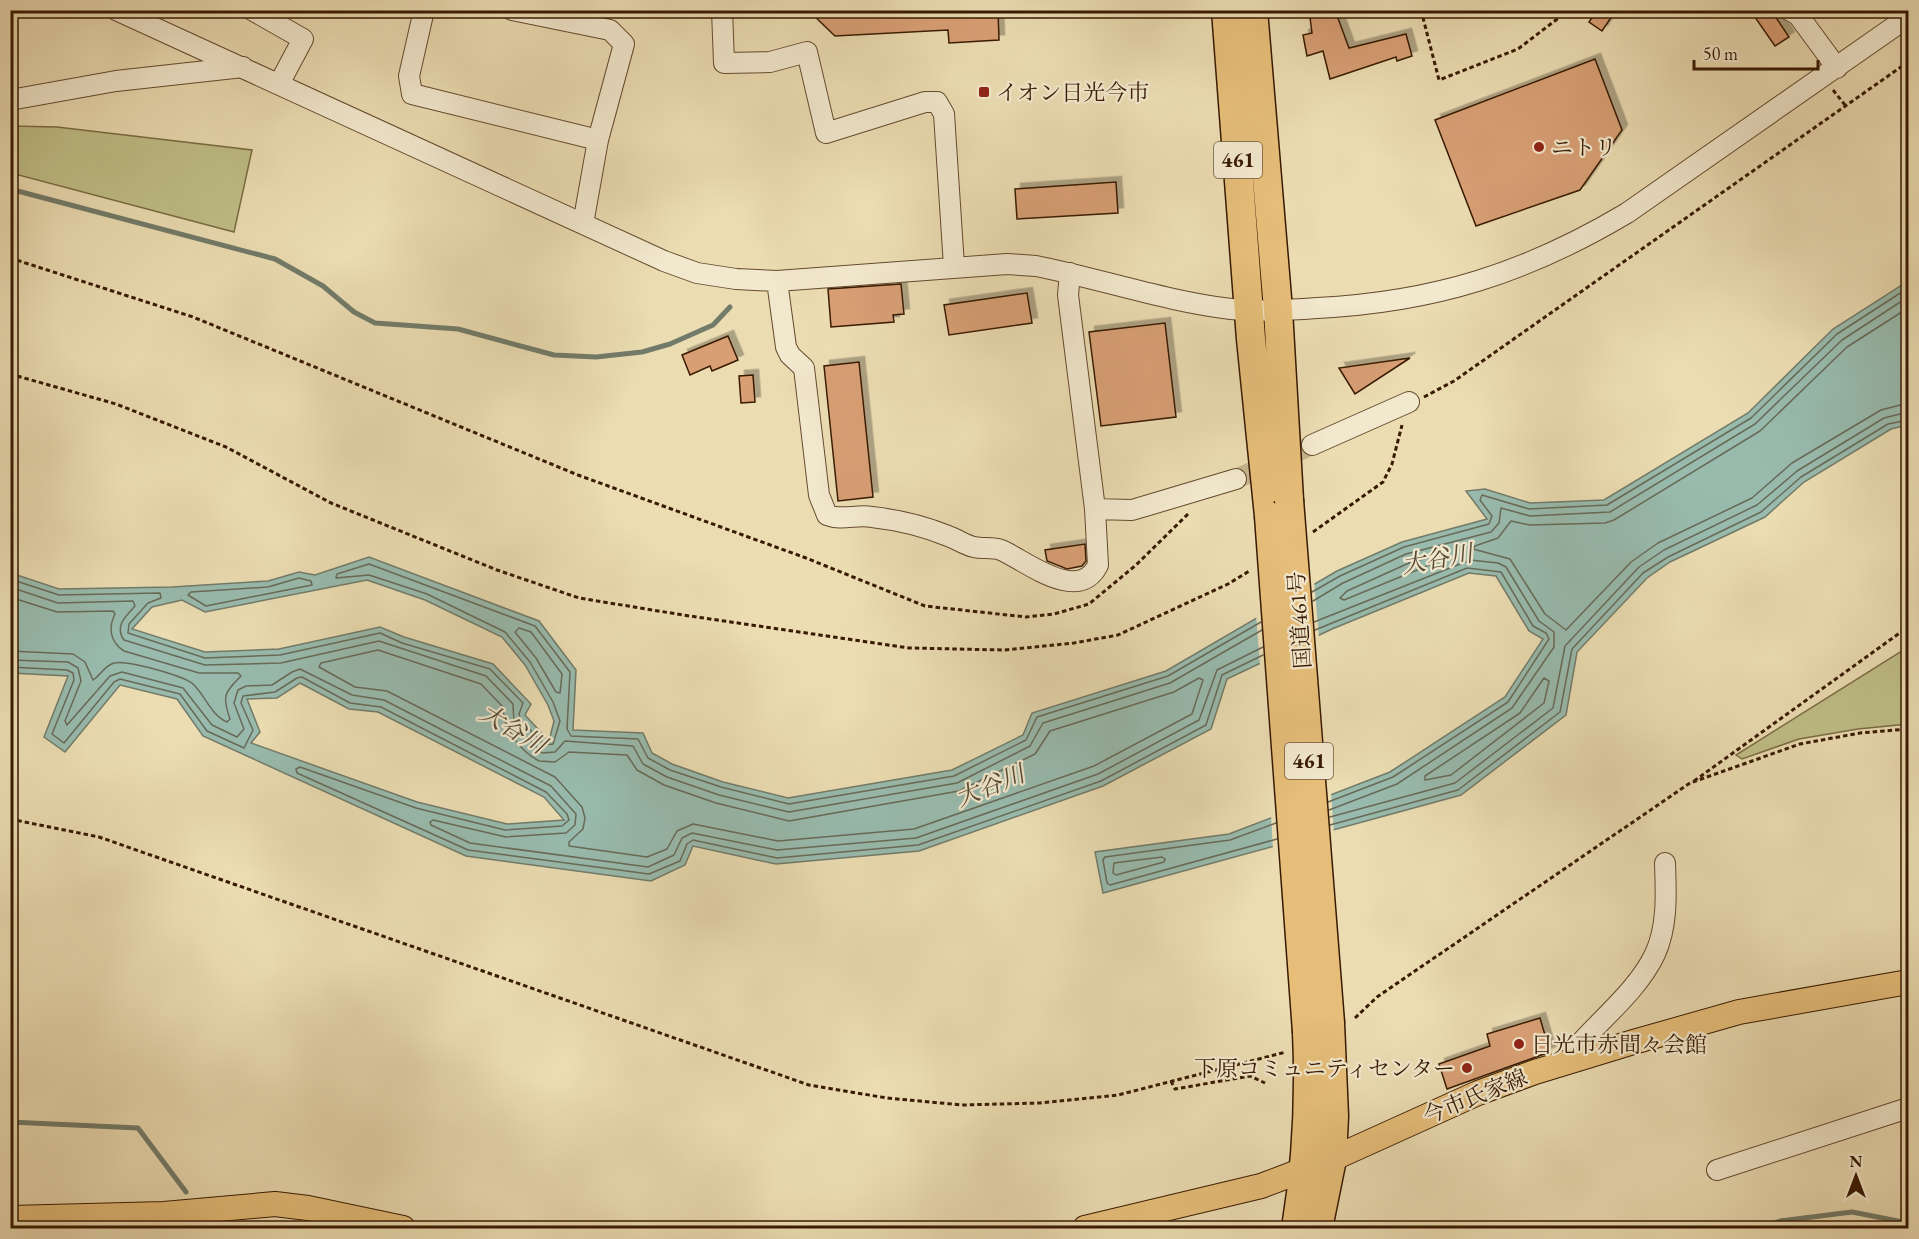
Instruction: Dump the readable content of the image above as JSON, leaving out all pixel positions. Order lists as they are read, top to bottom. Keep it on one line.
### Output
{"streets":{"highway":["461","国道461号"],"main road":["今市氏家線"]},"crossings":[["国道461号","今市氏家線"]],"water":["大谷川"],"places":{"transit":["イオン日光今市"],"other":["ニトリ","日光市赤間々会館","下原コミュニティセンター"]},"scale_bar":"50 m","north":"top"}
